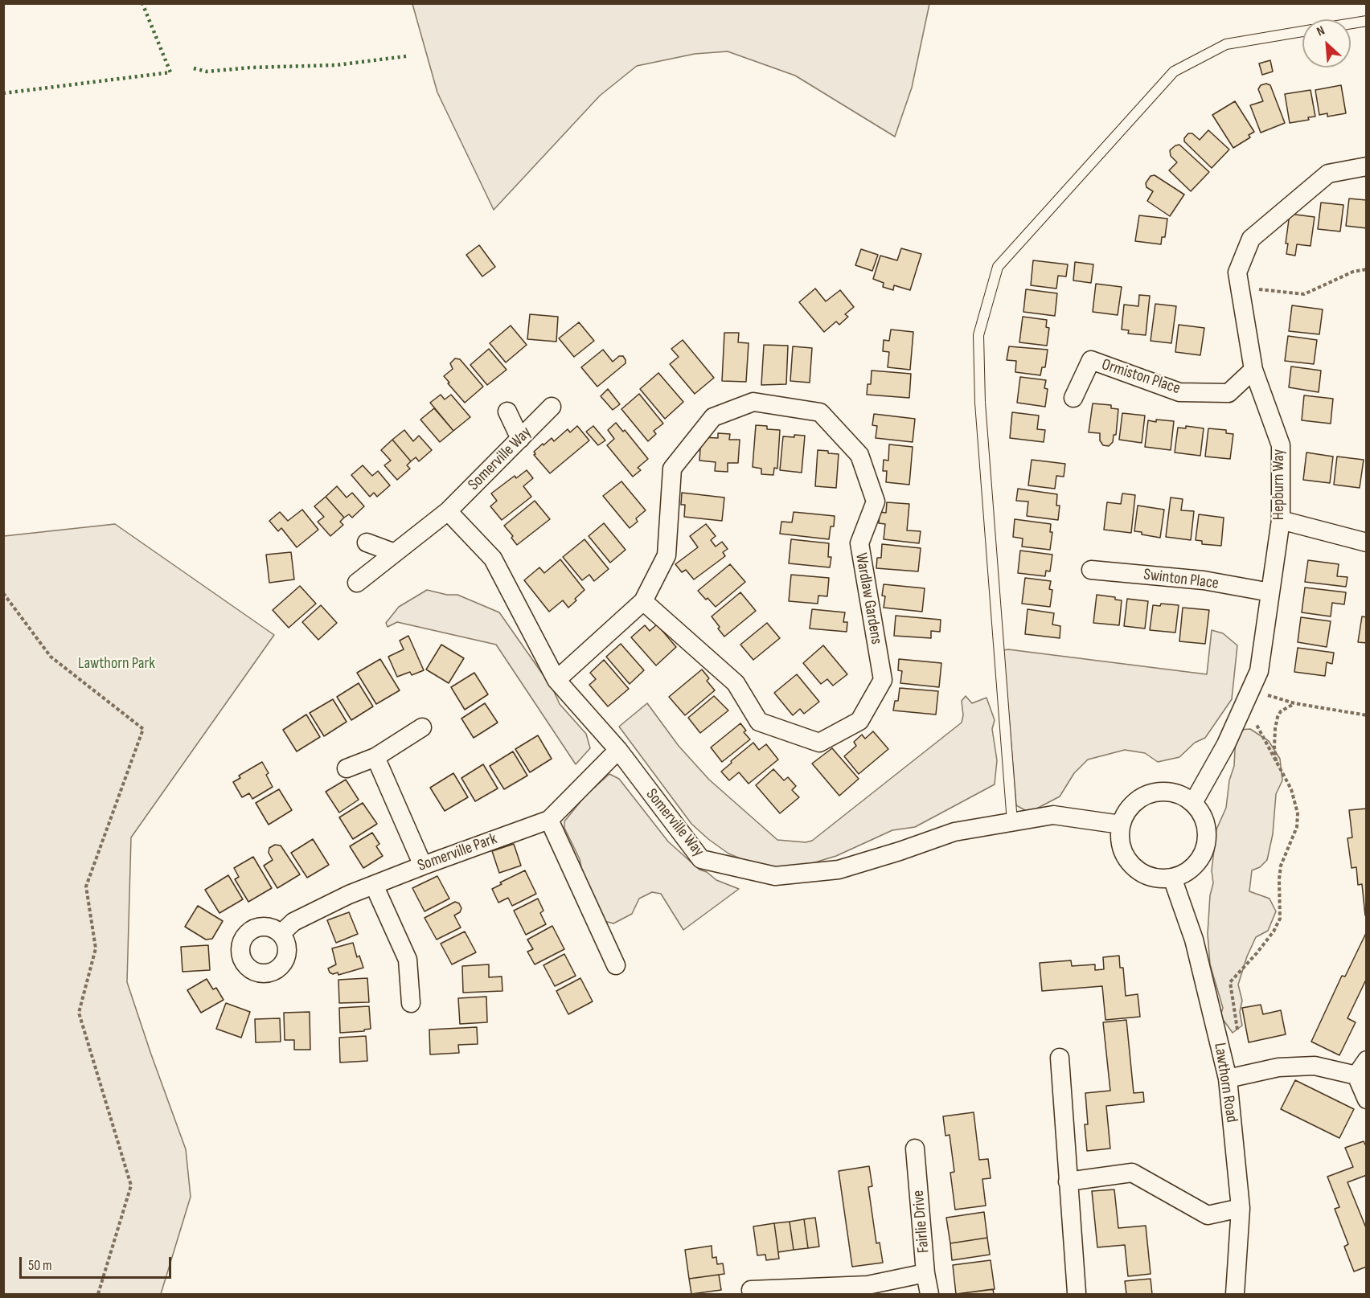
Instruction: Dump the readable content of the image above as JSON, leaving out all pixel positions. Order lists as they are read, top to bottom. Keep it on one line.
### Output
{"streets":{"street":["Ormiston Place","Somerville Way","Hepburn Way","Swinton Place","Wardlaw Gardens","Somerville Park","Lawthorn Road","Fairlie Drive"]},"crossings":[["Ormiston Place","Hepburn Way"],["Somerville Way","Hepburn Way"],["Somerville Way","Wardlaw Gardens"],["Somerville Way","Somerville Park"],["Somerville Way","Lawthorn Road"],["Hepburn Way","Swinton Place"],["Hepburn Way","Lawthorn Road"]],"parks":["Lawthorn Park"],"scale_bar":"50 m","north":"top left"}
